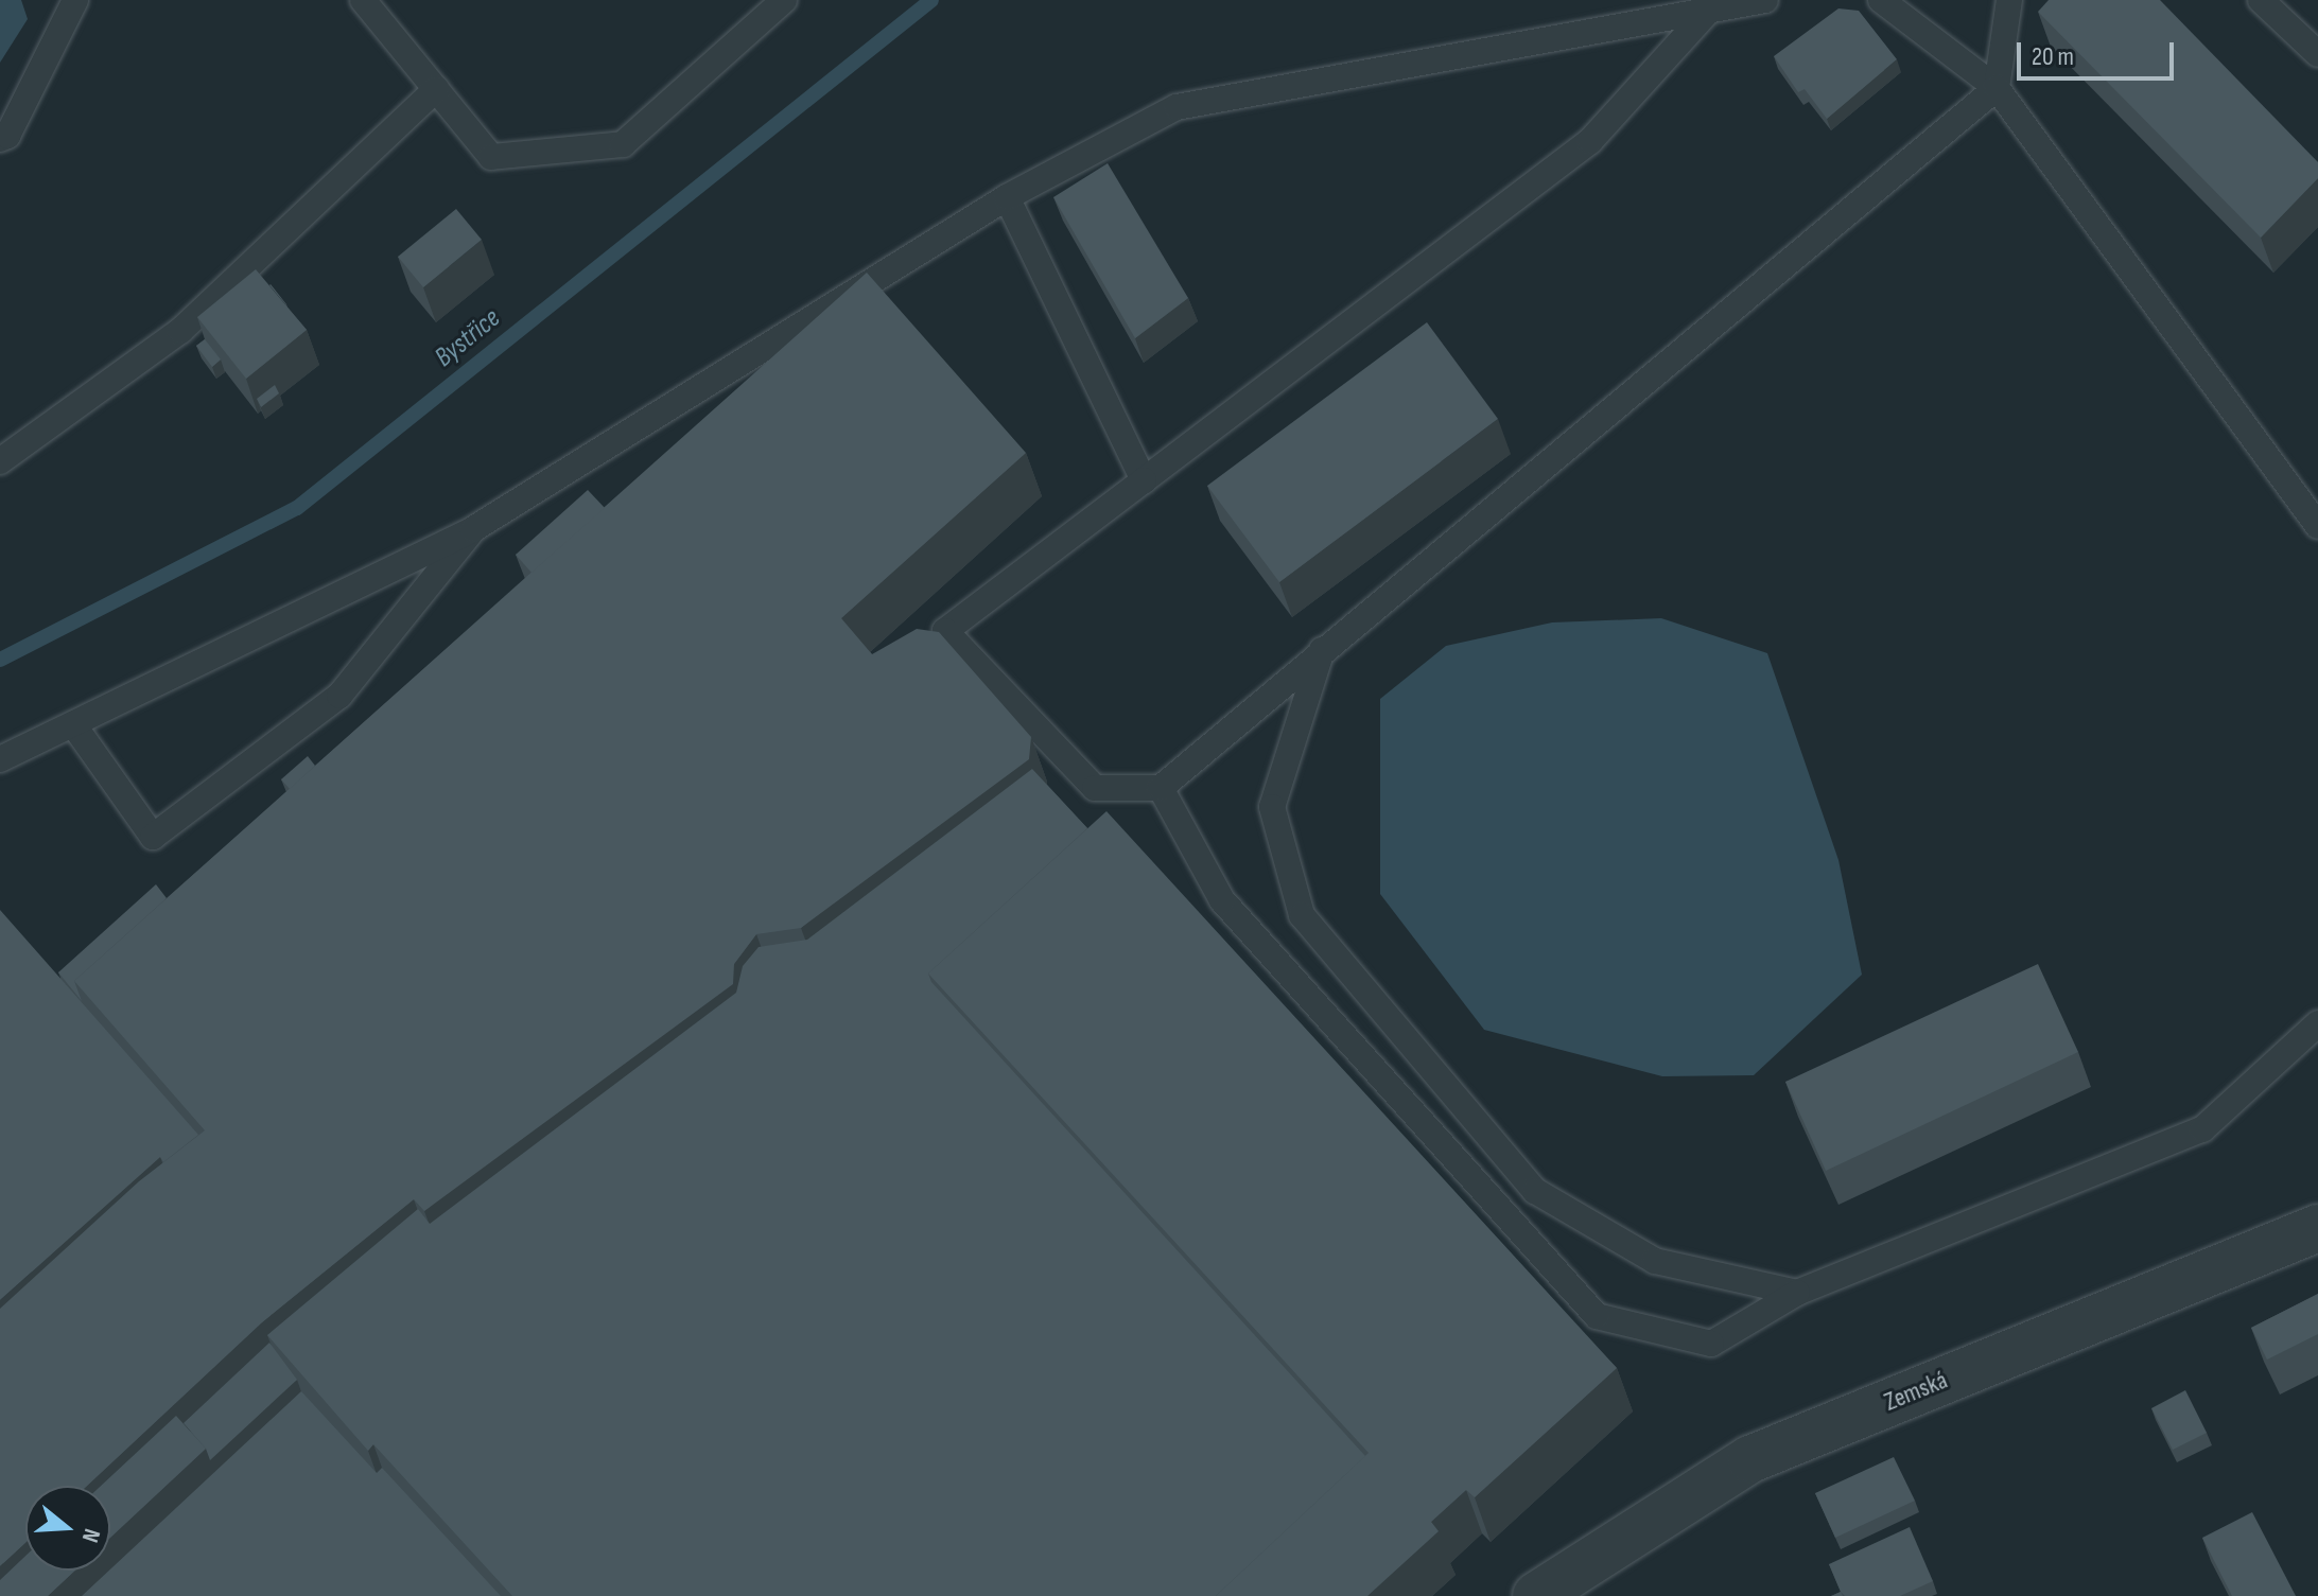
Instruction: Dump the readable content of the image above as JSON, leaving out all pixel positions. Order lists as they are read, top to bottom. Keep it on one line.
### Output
{"streets":{"street":["Zemská"]},"water":["Bystřice"],"scale_bar":"20 m","north":"right"}
